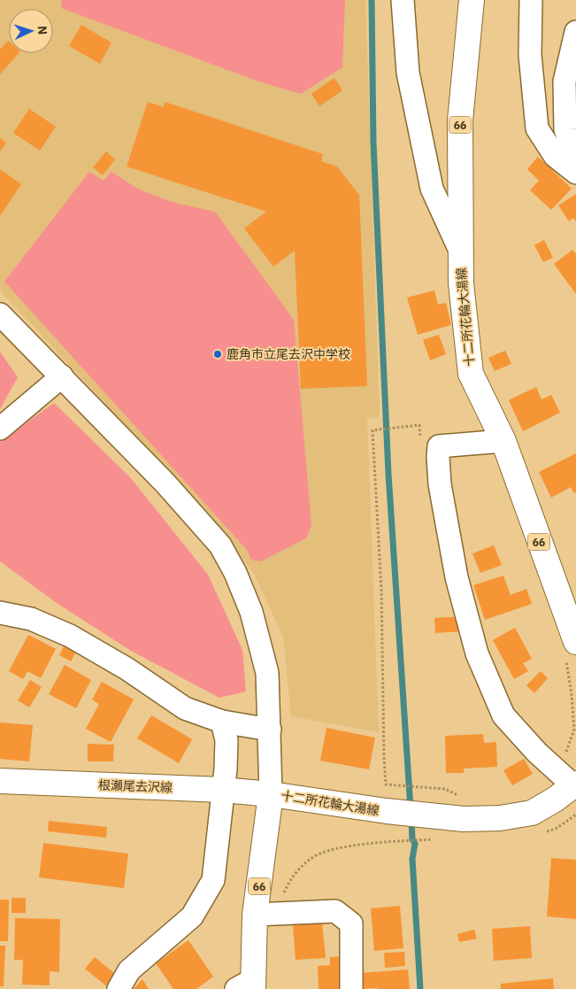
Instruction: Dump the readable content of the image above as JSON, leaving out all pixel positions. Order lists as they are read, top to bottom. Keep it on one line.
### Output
{"streets":{"main road":["66","十二所花輪大湯線","根瀬尾去沢線"]},"crossings":[["十二所花輪大湯線","根瀬尾去沢線"]],"places":["鹿角市立尾去沢中学校"],"north":"right"}
